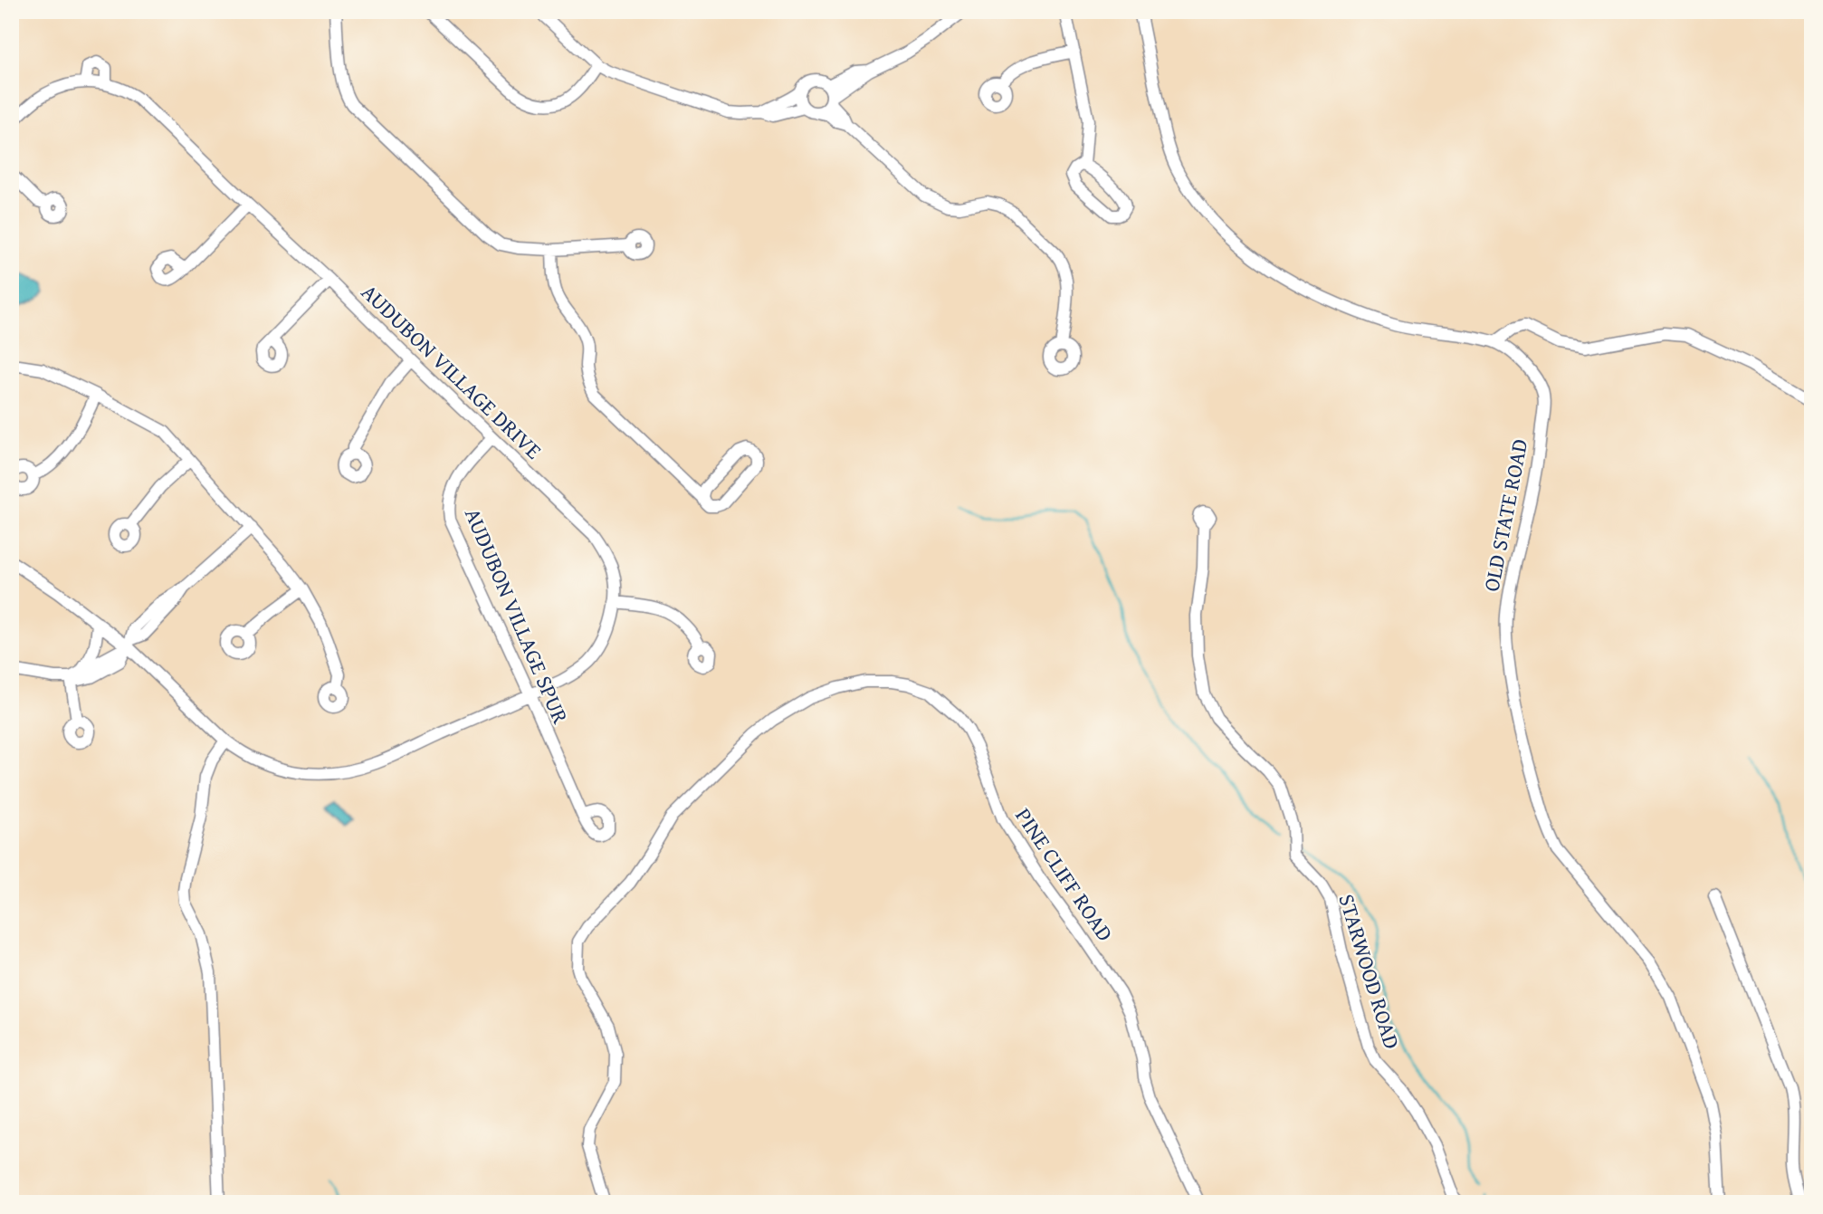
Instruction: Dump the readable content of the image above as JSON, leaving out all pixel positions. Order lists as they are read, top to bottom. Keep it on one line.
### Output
{"streets":{"street":["AUDUBON VILLAGE DRIVE","OLD STATE ROAD","AUDUBON VILLAGE SPUR","PINE CLIFF ROAD","STARWOOD ROAD"]},"crossings":[["AUDUBON VILLAGE DRIVE","AUDUBON VILLAGE SPUR"]]}
